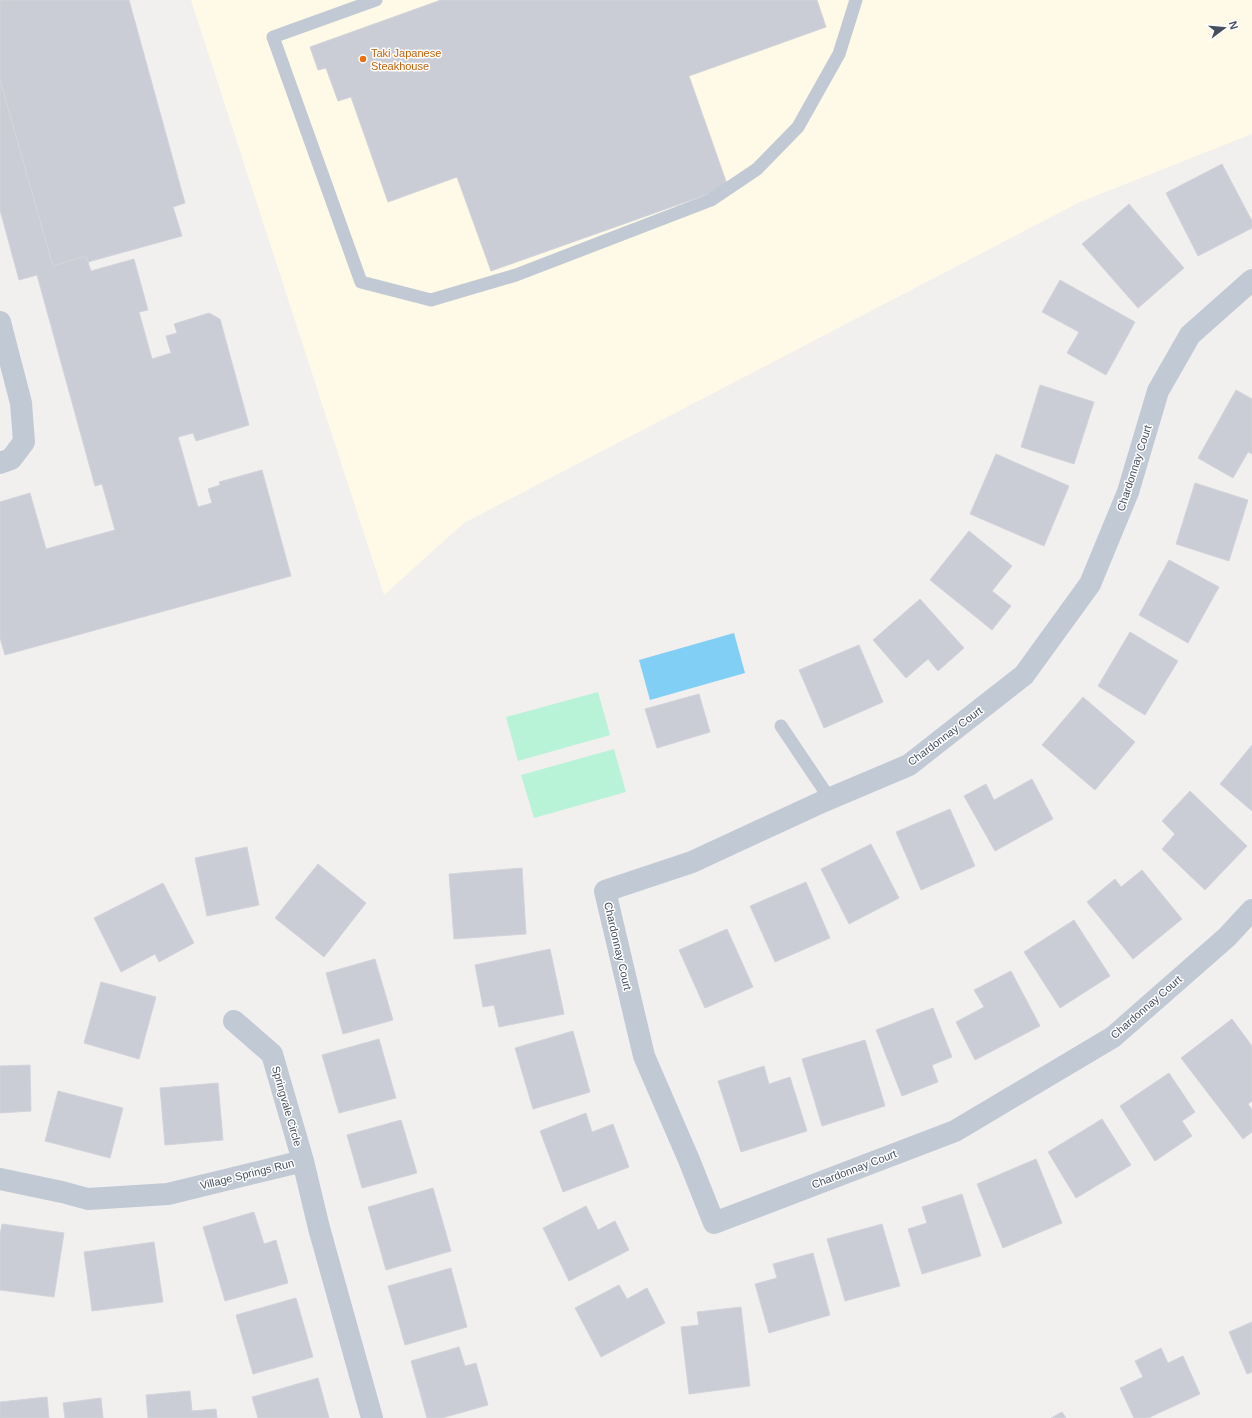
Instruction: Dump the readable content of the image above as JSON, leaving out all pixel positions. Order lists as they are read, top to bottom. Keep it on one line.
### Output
{"streets":{"street":["Chardonnay Court","Springvale Circle","Village Springs Run"]},"crossings":[["Springvale Circle","Village Springs Run"]],"places":["Taki Japanese Steakhouse"],"north":"right"}
